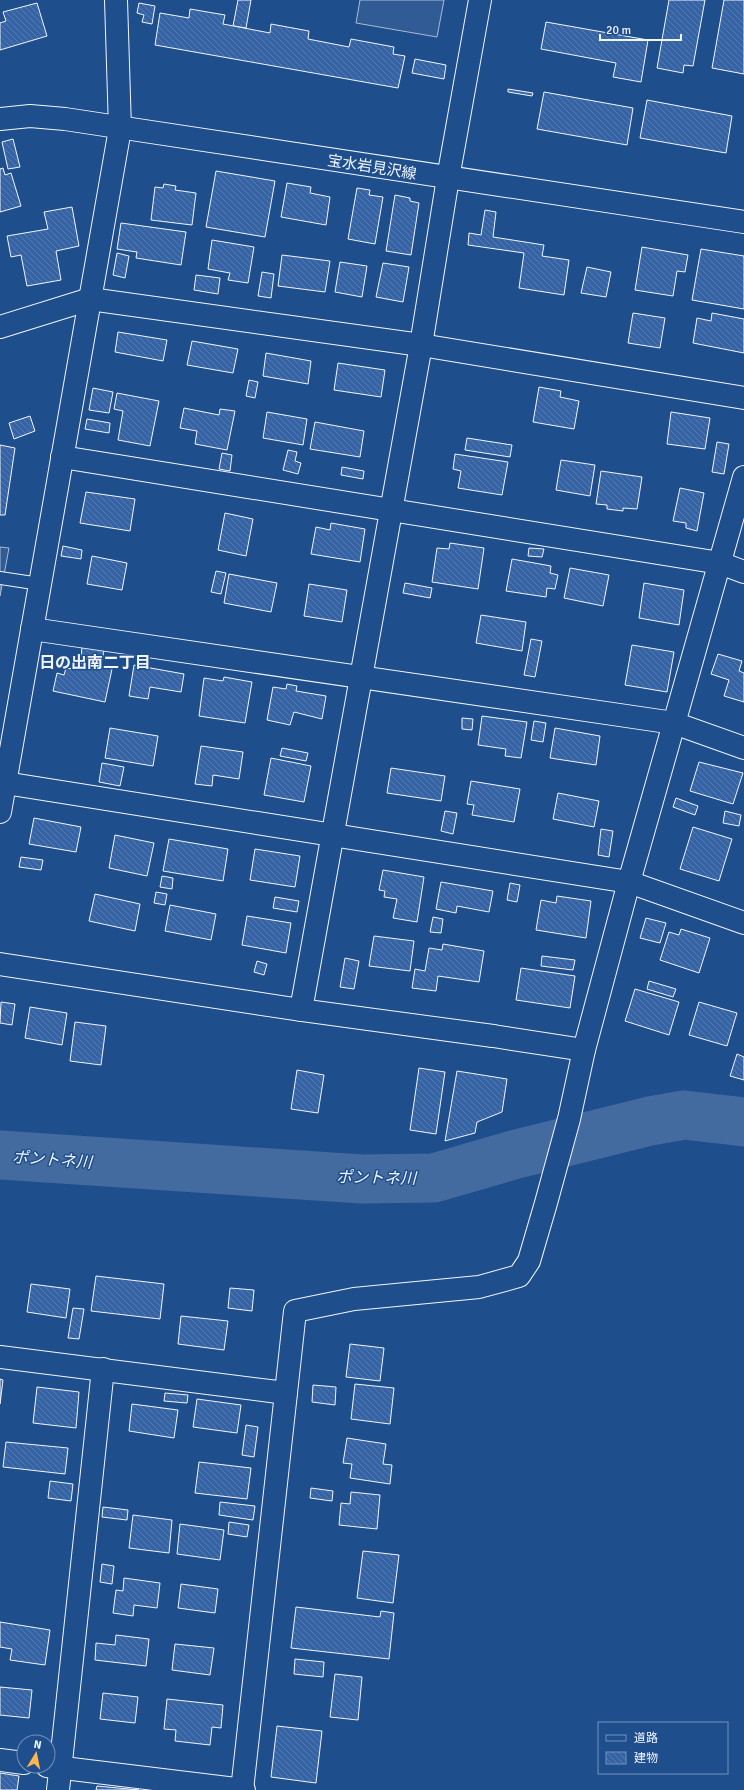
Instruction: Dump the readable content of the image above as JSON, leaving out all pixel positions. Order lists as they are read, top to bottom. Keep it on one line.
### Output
{"streets":{"street":["宝水岩見沢線"]},"districts":["日の出南二丁目"],"water":["ポントネ川"],"legend":["道路","建物"],"scale_bar":"20 m","north":"top"}
